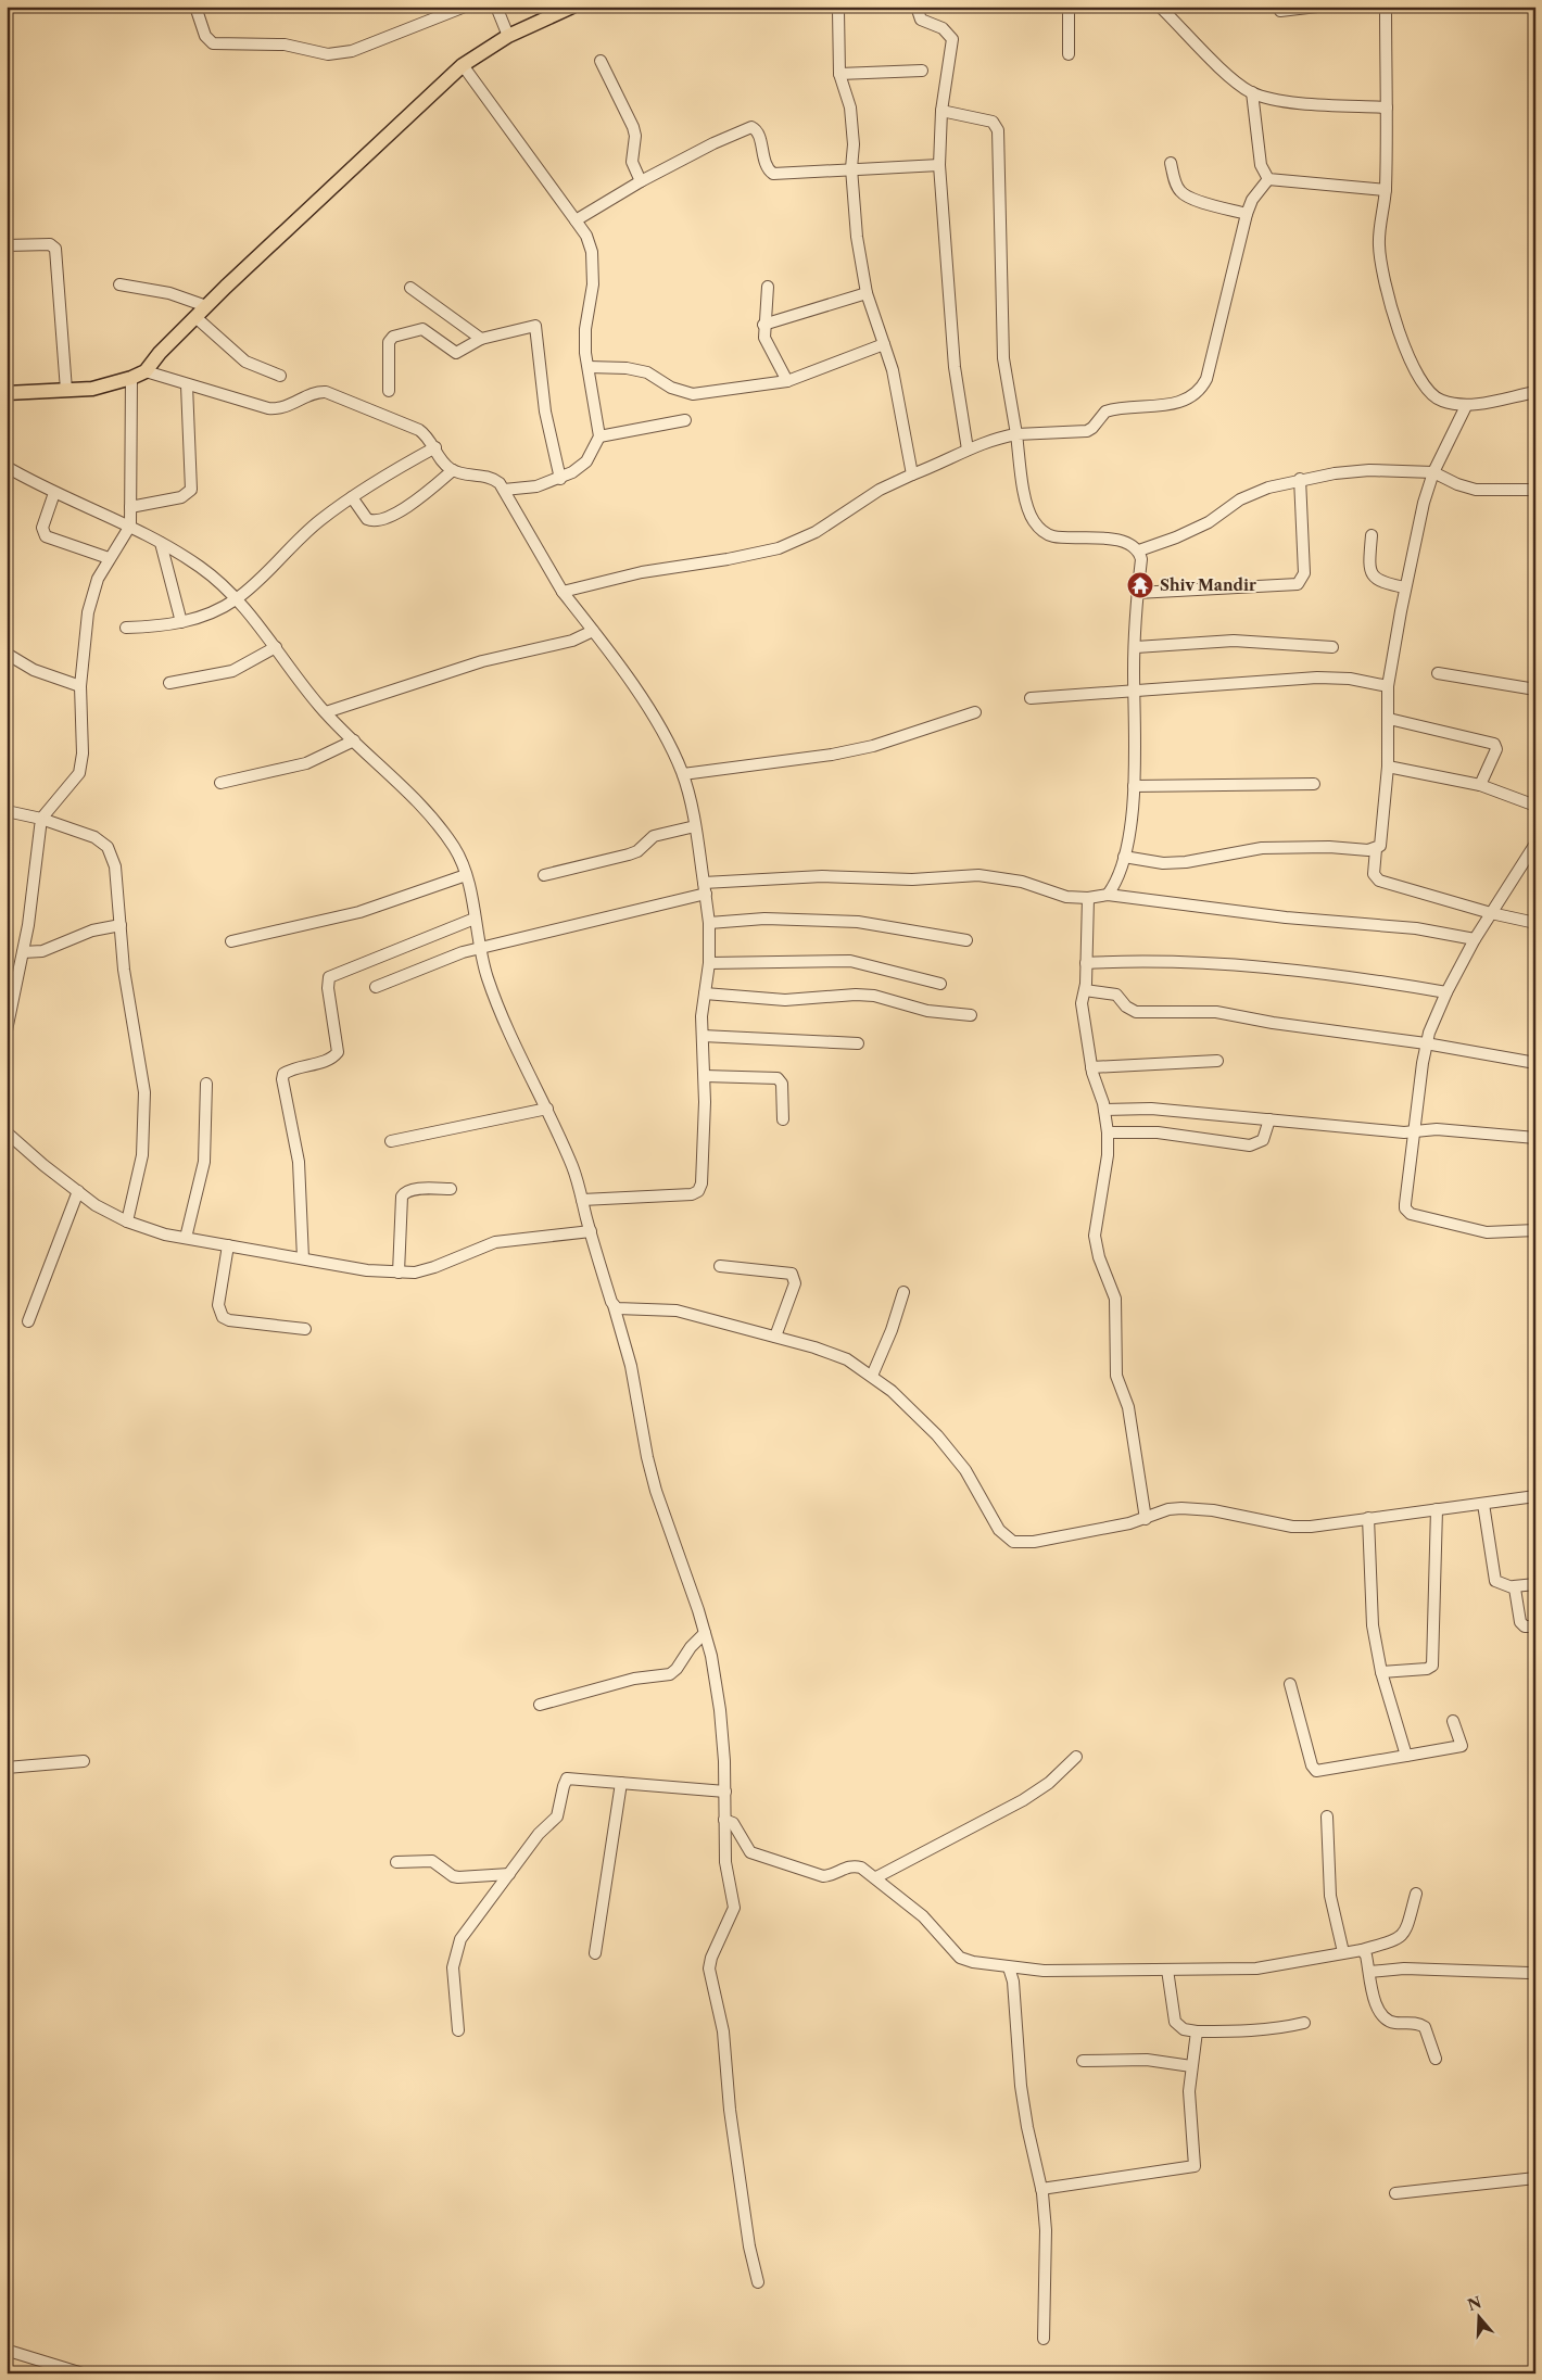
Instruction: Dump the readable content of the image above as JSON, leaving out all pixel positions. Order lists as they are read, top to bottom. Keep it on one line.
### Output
{"places":{"temple":["Shiv Mandir"]},"north":"top"}
